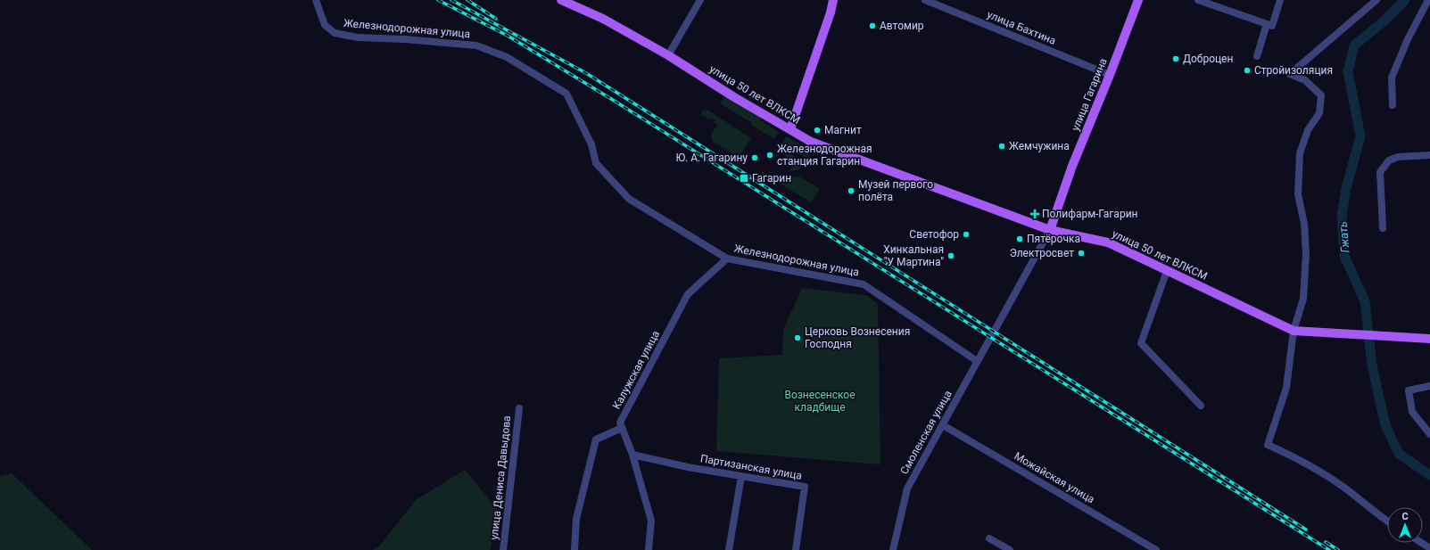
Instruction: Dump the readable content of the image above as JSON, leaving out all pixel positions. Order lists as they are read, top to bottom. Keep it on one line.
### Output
{"streets":{"main road":["улица 50 лет ВЛКСМ","улица Гагарина"],"street":["улица Бахтина","Железнодорожная улица","Калужская улица","Смоленская улица","Партизанская улица","улица Дениса Давыдова","Можайская улица"]},"crossings":[["улица Бахтина","улица Гагарина"],["Железнодорожная улица","Калужская улица"],["Железнодорожная улица","Смоленская улица"],["улица 50 лет ВЛКСМ","улица Гагарина"],["улица Гагарина","Смоленская улица"],["Смоленская улица","Можайская улица"]],"water":["Гжать"],"parks":["Вознесенское кладбище"],"places":{"other":["Автомир","Доброцен","Стройизоляция","Магнит","Жемчужина","Железнодорожная станция Гагарин","Ю. А. Гагарину","Музей первого полёта","Светофор","Пятёрочка","Электросвет","Хинкальная \"У Мартина\"","Церковь Вознесения Господня"],"transit":["Гагарин"],"health":["Полифарм-Гагарин"]},"north":"top"}
